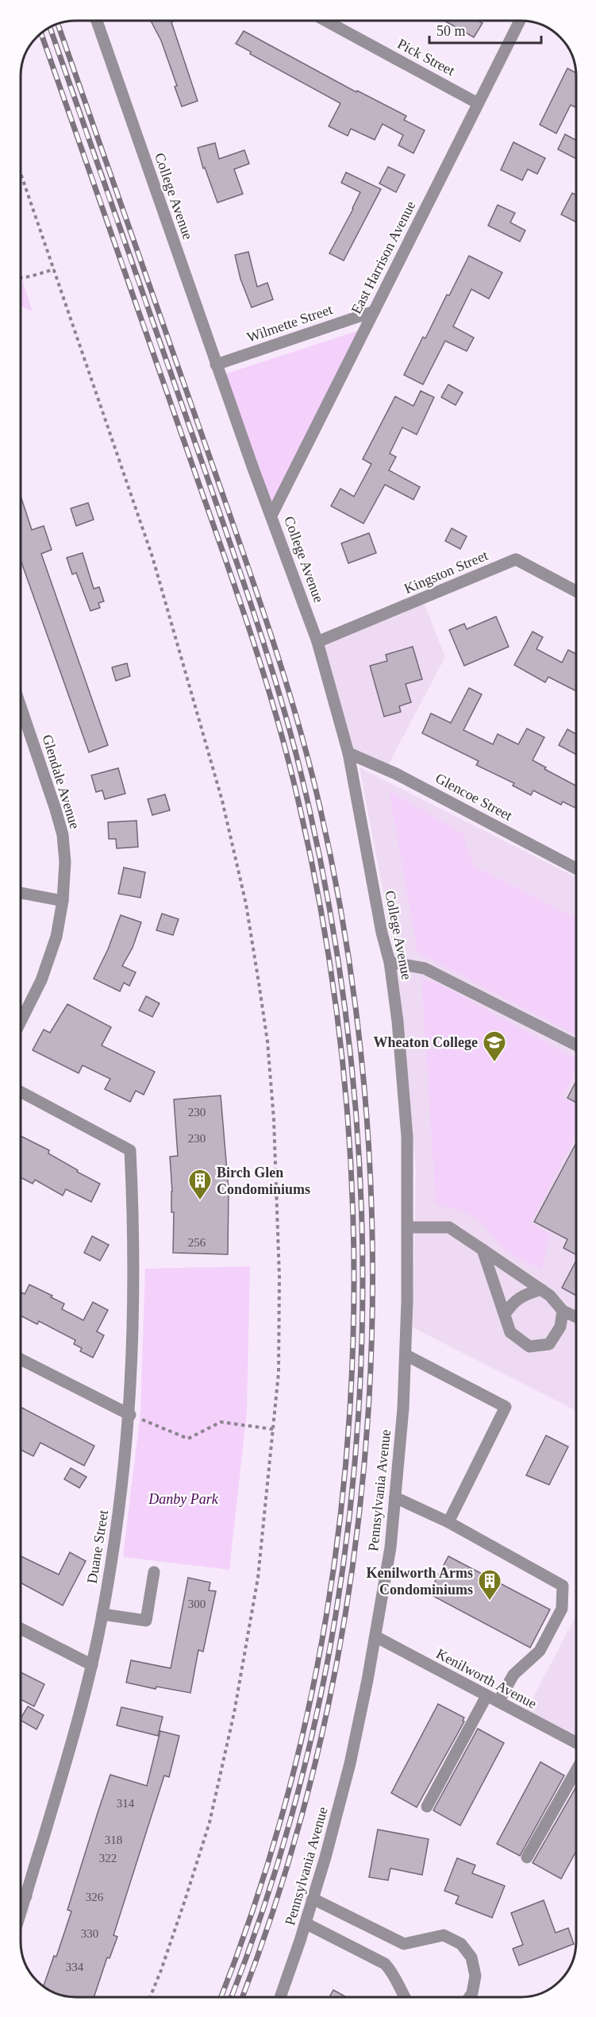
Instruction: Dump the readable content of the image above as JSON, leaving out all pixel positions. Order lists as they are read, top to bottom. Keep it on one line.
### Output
{"streets":{"street":["Pick Street","College Avenue","East Harrison Avenue","Wilmette Street","Kingston Street","Glendale Avenue","Glencoe Street","Pennsylvania Avenue","Duane Street","Kenilworth Avenue"]},"crossings":[["Pick Street","East Harrison Avenue"],["College Avenue","East Harrison Avenue"],["College Avenue","Wilmette Street"],["College Avenue","Kingston Street"],["College Avenue","Glencoe Street"],["College Avenue","Pennsylvania Avenue"],["East Harrison Avenue","Wilmette Street"],["Pennsylvania Avenue","Kenilworth Avenue"]],"parks":["Danby Park"],"places":{"school or university":["Wheaton College"],"building":["Birch Glen Condominiums","Kenilworth Arms Condominiums"]},"house_numbers":["230","230","256","300","314","318","322","326","330","334"],"scale_bar":"50 m"}
